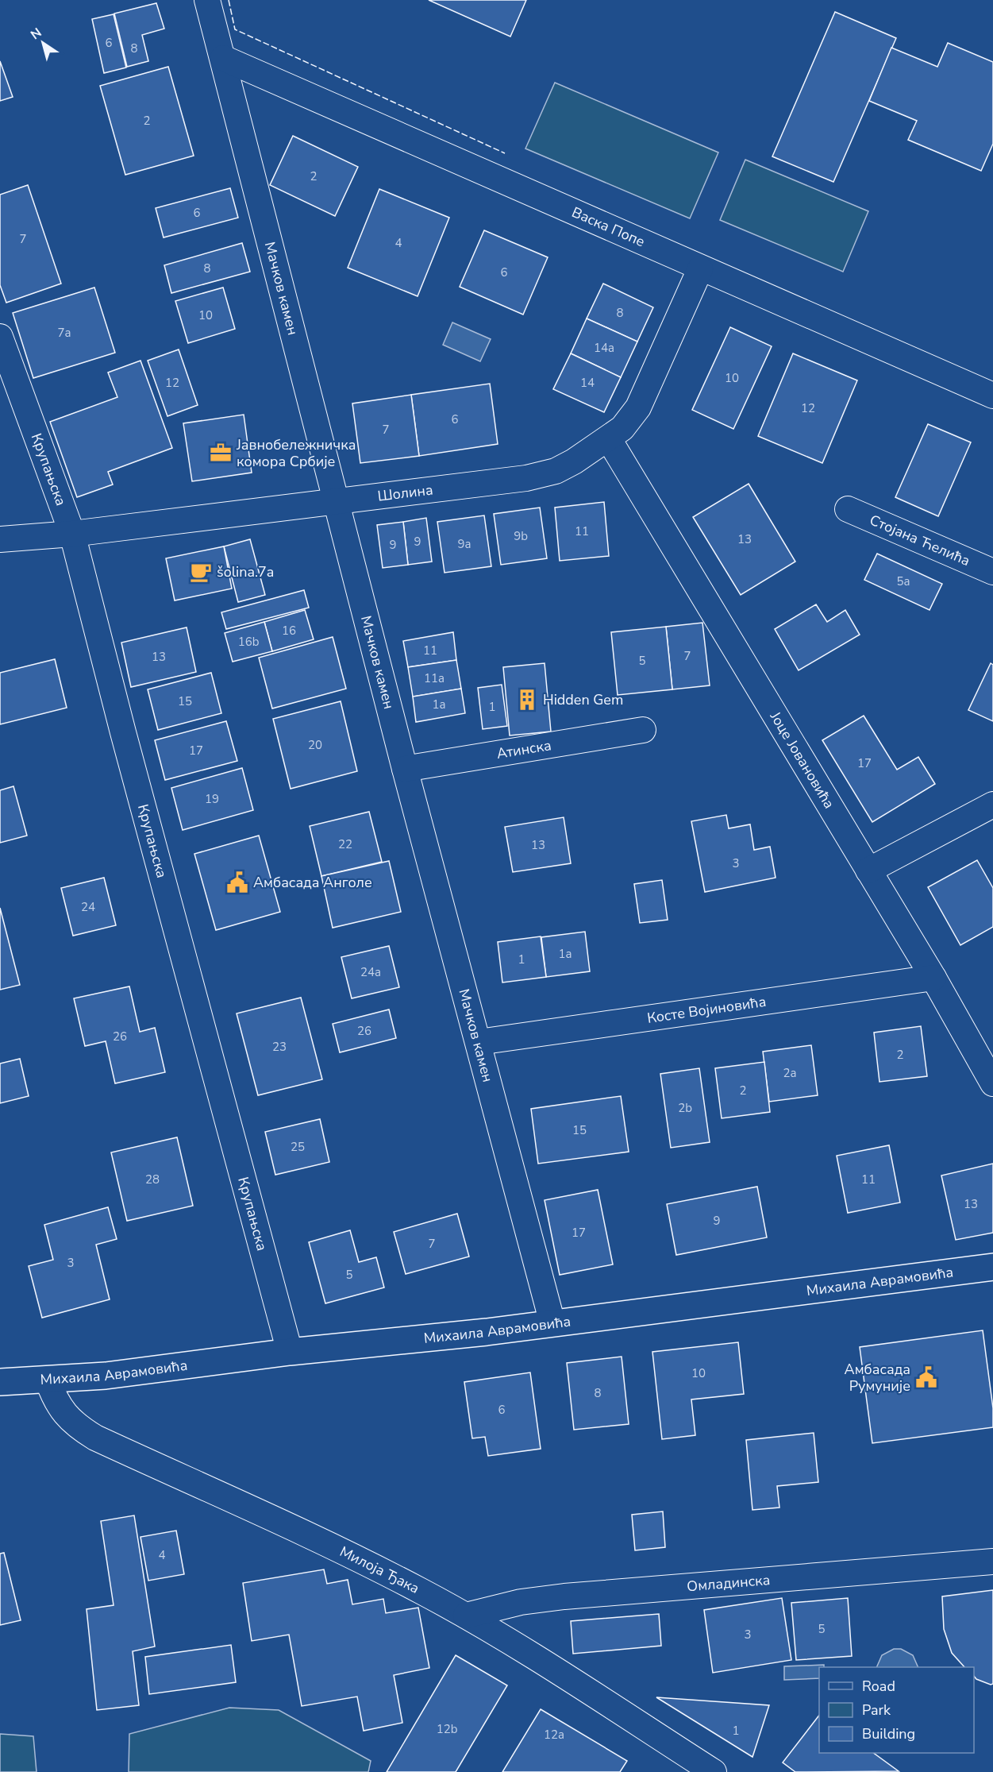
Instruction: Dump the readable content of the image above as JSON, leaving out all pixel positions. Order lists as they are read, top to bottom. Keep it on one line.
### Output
{"streets":{"street":["Васка Попе","Мачков камен","Крупањска","Шолина","Стојана Ћелића","Атинска","Јоце Јовановића","Косте Војиновића","Михаила Аврамовића","Милоја Ђака","Омладинска"]},"crossings":[["Васка Попе","Мачков камен"],["Васка Попе","Шолина"],["Мачков камен","Шолина"],["Мачков камен","Атинска"],["Мачков камен","Косте Војиновића"],["Мачков камен","Михаила Аврамовића"],["Крупањска","Шолина"],["Крупањска","Михаила Аврамовића"],["Шолина","Јоце Јовановића"],["Јоце Јовановића","Косте Војиновића"],["Михаила Аврамовића","Милоја Ђака"],["Милоја Ђака","Омладинска"]],"places":{"office":["Јавнобележничка комора Србије"],"cafe":["šolina.7a"],"building":["Hidden Gem"],"public building":["Амбасада Анголе","Амбасада Румуније"]},"house_numbers":["6","8","2","2","6","7","4","8","6","8","10","7a","14a","10","12","14","12","6","7","11","9b","13","9","9a","9","5a","16","16b","11","7","13","5","11a","15","1a","1","20","17","17","19","22","13","3","24","1a","1","24a","26","26","23","2","2a","2","2b","15","25","28","11","13","9","17","7","3","5","10","8","6","4","5","3","12b","1","12a"],"legend":["Road","Park","Building"],"north":"top left"}
